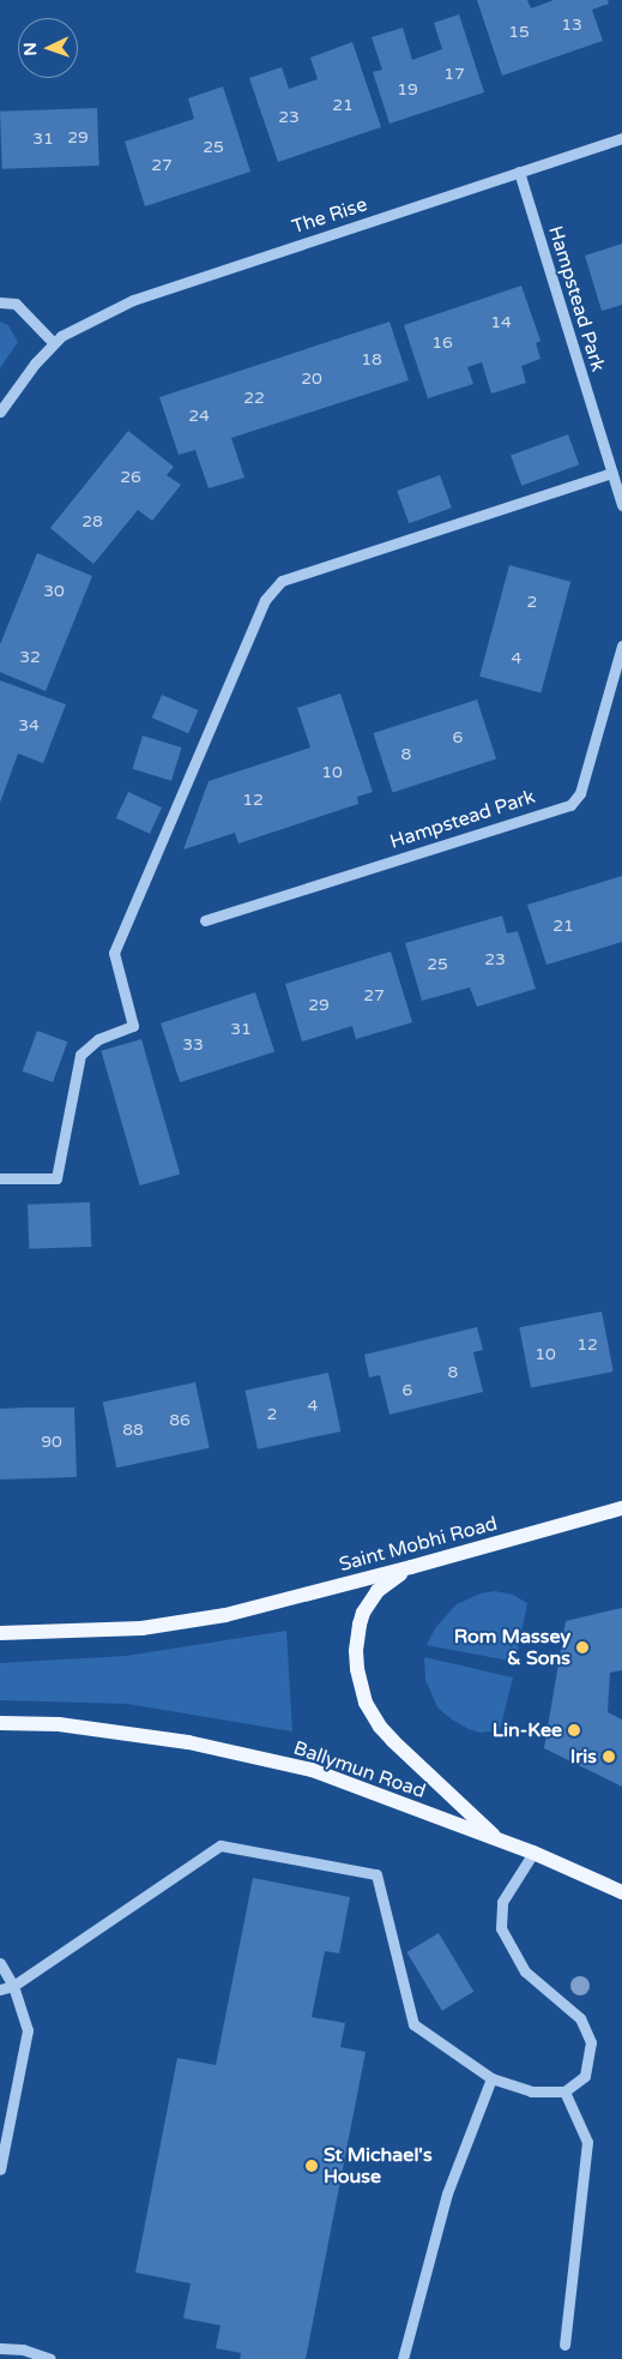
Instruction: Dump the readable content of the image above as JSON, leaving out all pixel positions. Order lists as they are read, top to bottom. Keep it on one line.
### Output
{"streets":{"main road":["Saint Mobhi Road","Ballymun Road"],"street":["The Rise","Hampstead Park"]},"crossings":[["The Rise","Hampstead Park"]],"places":["Rom Massey & Sons","Lin-Kee","Iris","St Michael's House"],"house_numbers":["13","15","17","19","21","23","29","31","25","27","14","16","18","20","22","24","26","28","30","2","32","4","34","6","8","10","12","21","23","25","27","29","31","33","12","10","8","6","4","2","86","88","90"],"north":"left"}
